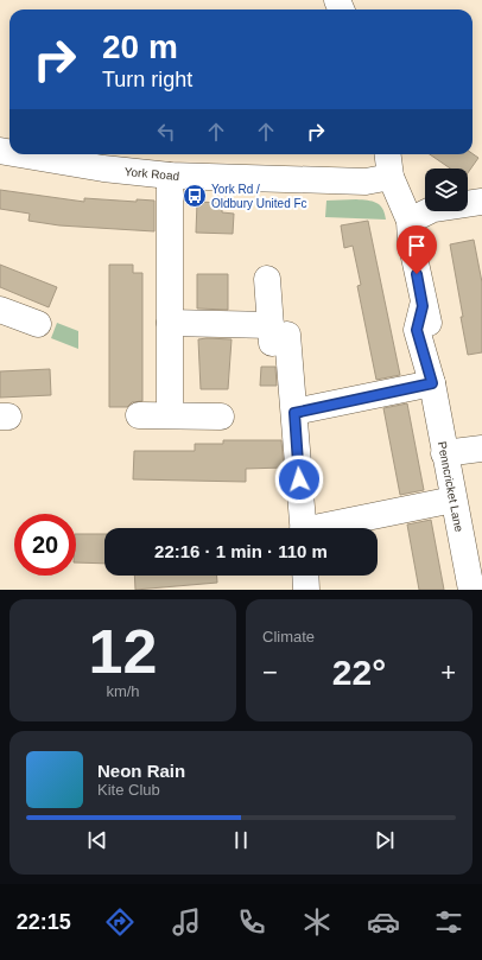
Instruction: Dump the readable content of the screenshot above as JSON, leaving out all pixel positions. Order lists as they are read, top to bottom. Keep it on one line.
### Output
{"streets":{"street":["York Road","Penncricket Lane"]},"crossings":[["York Road","Penncricket Lane"]],"places":{"bus stop":["York Rd / Oldbury United Fc"]},"page":{"turn":["20 m","Turn right"],"limit":"20","trip":"22:16 · 1 min · 110 m","tile":[["12","km/h"],"Climate"],"heat":["−","22°","+"],"song":["Neon Rain","Kite Club"],"tabs":"22:15"}}
